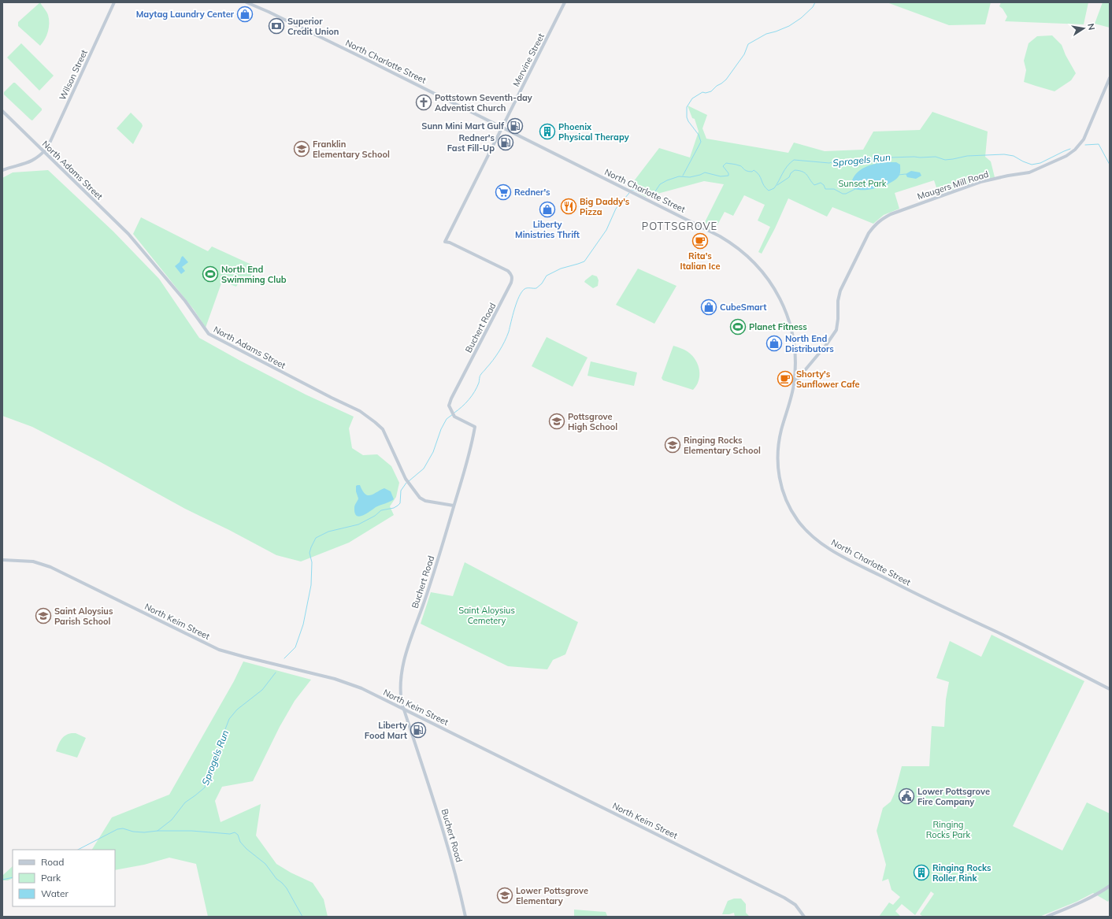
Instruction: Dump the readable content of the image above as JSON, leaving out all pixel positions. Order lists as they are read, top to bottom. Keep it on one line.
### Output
{"streets":{"street":["Mervine Street","North Charlotte Street","Wilson Street","North Adams Street","Maugers Mill Road","Buchert Road","North Keim Street"]},"crossings":[["Mervine Street","North Charlotte Street"],["Mervine Street","Buchert Road"],["North Charlotte Street","Maugers Mill Road"],["Wilson Street","North Adams Street"],["North Adams Street","Buchert Road"],["Buchert Road","North Keim Street"]],"districts":["POTTSGROVE"],"water":["Sprogels Run"],"parks":["Sunset Park","Saint Aloysius Cemetery","Ringing Rocks Park"],"places":{"shop":["Maytag Laundry Center","Liberty Ministries Thrift","CubeSmart","North End Distributors"],"bank":["Superior Credit Union"],"church":["Pottstown Seventh-day Adventist Church"],"fuel station":["Sunn Mini Mart Gulf","Redner's Fast Fill-Up","Liberty Food Mart"],"building":["Phoenix Physical Therapy","Ringing Rocks Roller Rink"],"school or university":["Franklin Elementary School","Pottsgrove High School","Ringing Rocks Elementary School","Saint Aloysius Parish School","Lower Pottsgrove Elementary"],"supermarket":["Redner's"],"restaurant":["Big Daddy's Pizza"],"cafe":["Rita's Italian Ice","Shorty's Sunflower Cafe"],"sports":["North End Swimming Club","Planet Fitness"],"public building":["Lower Pottsgrove Fire Company"]},"legend":["Road","Park","Water"],"north":"right"}
